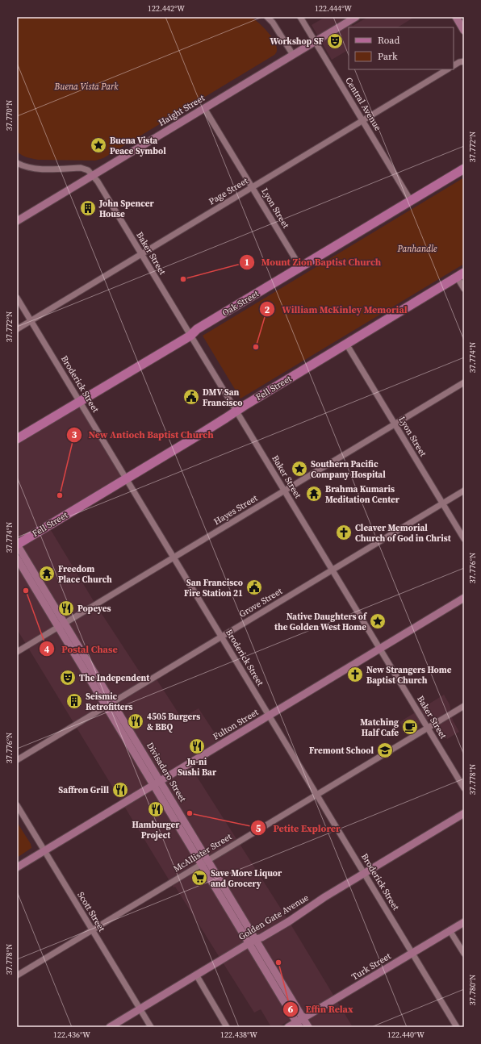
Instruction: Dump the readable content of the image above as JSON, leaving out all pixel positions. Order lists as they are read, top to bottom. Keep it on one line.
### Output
{"streets":{"main road":["Oak Street","Fell Street"],"street":["Central Avenue","Haight Street","Page Street","Lyon Street","Baker Street","Broderick Street","Hayes Street","Grove Street","Fulton Street","Divisadero Street","McAllister Street","Scott Street","Golden Gate Avenue","Turk Street"]},"crossings":[["Central Avenue","Haight Street"],["Central Avenue","Page Street"],["Central Avenue","Oak Street"],["Haight Street","Lyon Street"],["Haight Street","Baker Street"],["Page Street","Lyon Street"],["Page Street","Baker Street"],["Page Street","Broderick Street"],["Lyon Street","Oak Street"],["Lyon Street","Fell Street"],["Lyon Street","Hayes Street"],["Lyon Street","Grove Street"],["Baker Street","Oak Street"],["Baker Street","Fell Street"],["Baker Street","Hayes Street"],["Baker Street","Grove Street"],["Baker Street","Fulton Street"],["Baker Street","McAllister Street"],["Oak Street","Broderick Street"],["Broderick Street","Fell Street"],["Broderick Street","Hayes Street"],["Broderick Street","Grove Street"],["Broderick Street","Fulton Street"],["Broderick Street","McAllister Street"],["Broderick Street","Golden Gate Avenue"],["Broderick Street","Turk Street"],["Fell Street","Divisadero Street"],["Hayes Street","Divisadero Street"],["Grove Street","Divisadero Street"],["Fulton Street","Divisadero Street"],["Fulton Street","Scott Street"],["Divisadero Street","McAllister Street"],["Divisadero Street","Golden Gate Avenue"],["Divisadero Street","Turk Street"],["McAllister Street","Scott Street"],["Scott Street","Golden Gate Avenue"]],"parks":["Buena Vista Park","Panhandle"],"places":{"theatre":["Workshop SF","The Independent"],"place":["Buena Vista Peace Symbol","Southern Pacific Company Hospital","Native Daughters of the Golden West Home"],"building":["John Spencer House","Seismic Retrofitters"],"other":["Mount Zion Baptist Church","William McKinley Memorial","New Antioch Baptist Church","Postal Chase","Petite Explorer","Effin Relax"],"public building":["DMV San Francisco","San Francisco Fire Station 21"],"temple":["Brahma Kumaris Meditation Center","Freedom Place Church"],"church":["Cleaver Memorial Church of God in Christ","New Strangers Home Baptist Church"],"restaurant":["Popeyes","4505 Burgers & BBQ","Ju-ni Sushi Bar","Saffron Grill","Hamburger Project"],"cafe":["Matching Half Cafe"],"school or university":["Fremont School"],"supermarket":["Save More Liquor and Grocery"]},"legend":["Road","Park"],"coordinates":["122.442°W","122.444°W","37.770°N","37.772°N","37.774°N","37.776°N","37.778°N","37.780°N","122.436°W","122.438°W","122.440°W"]}
